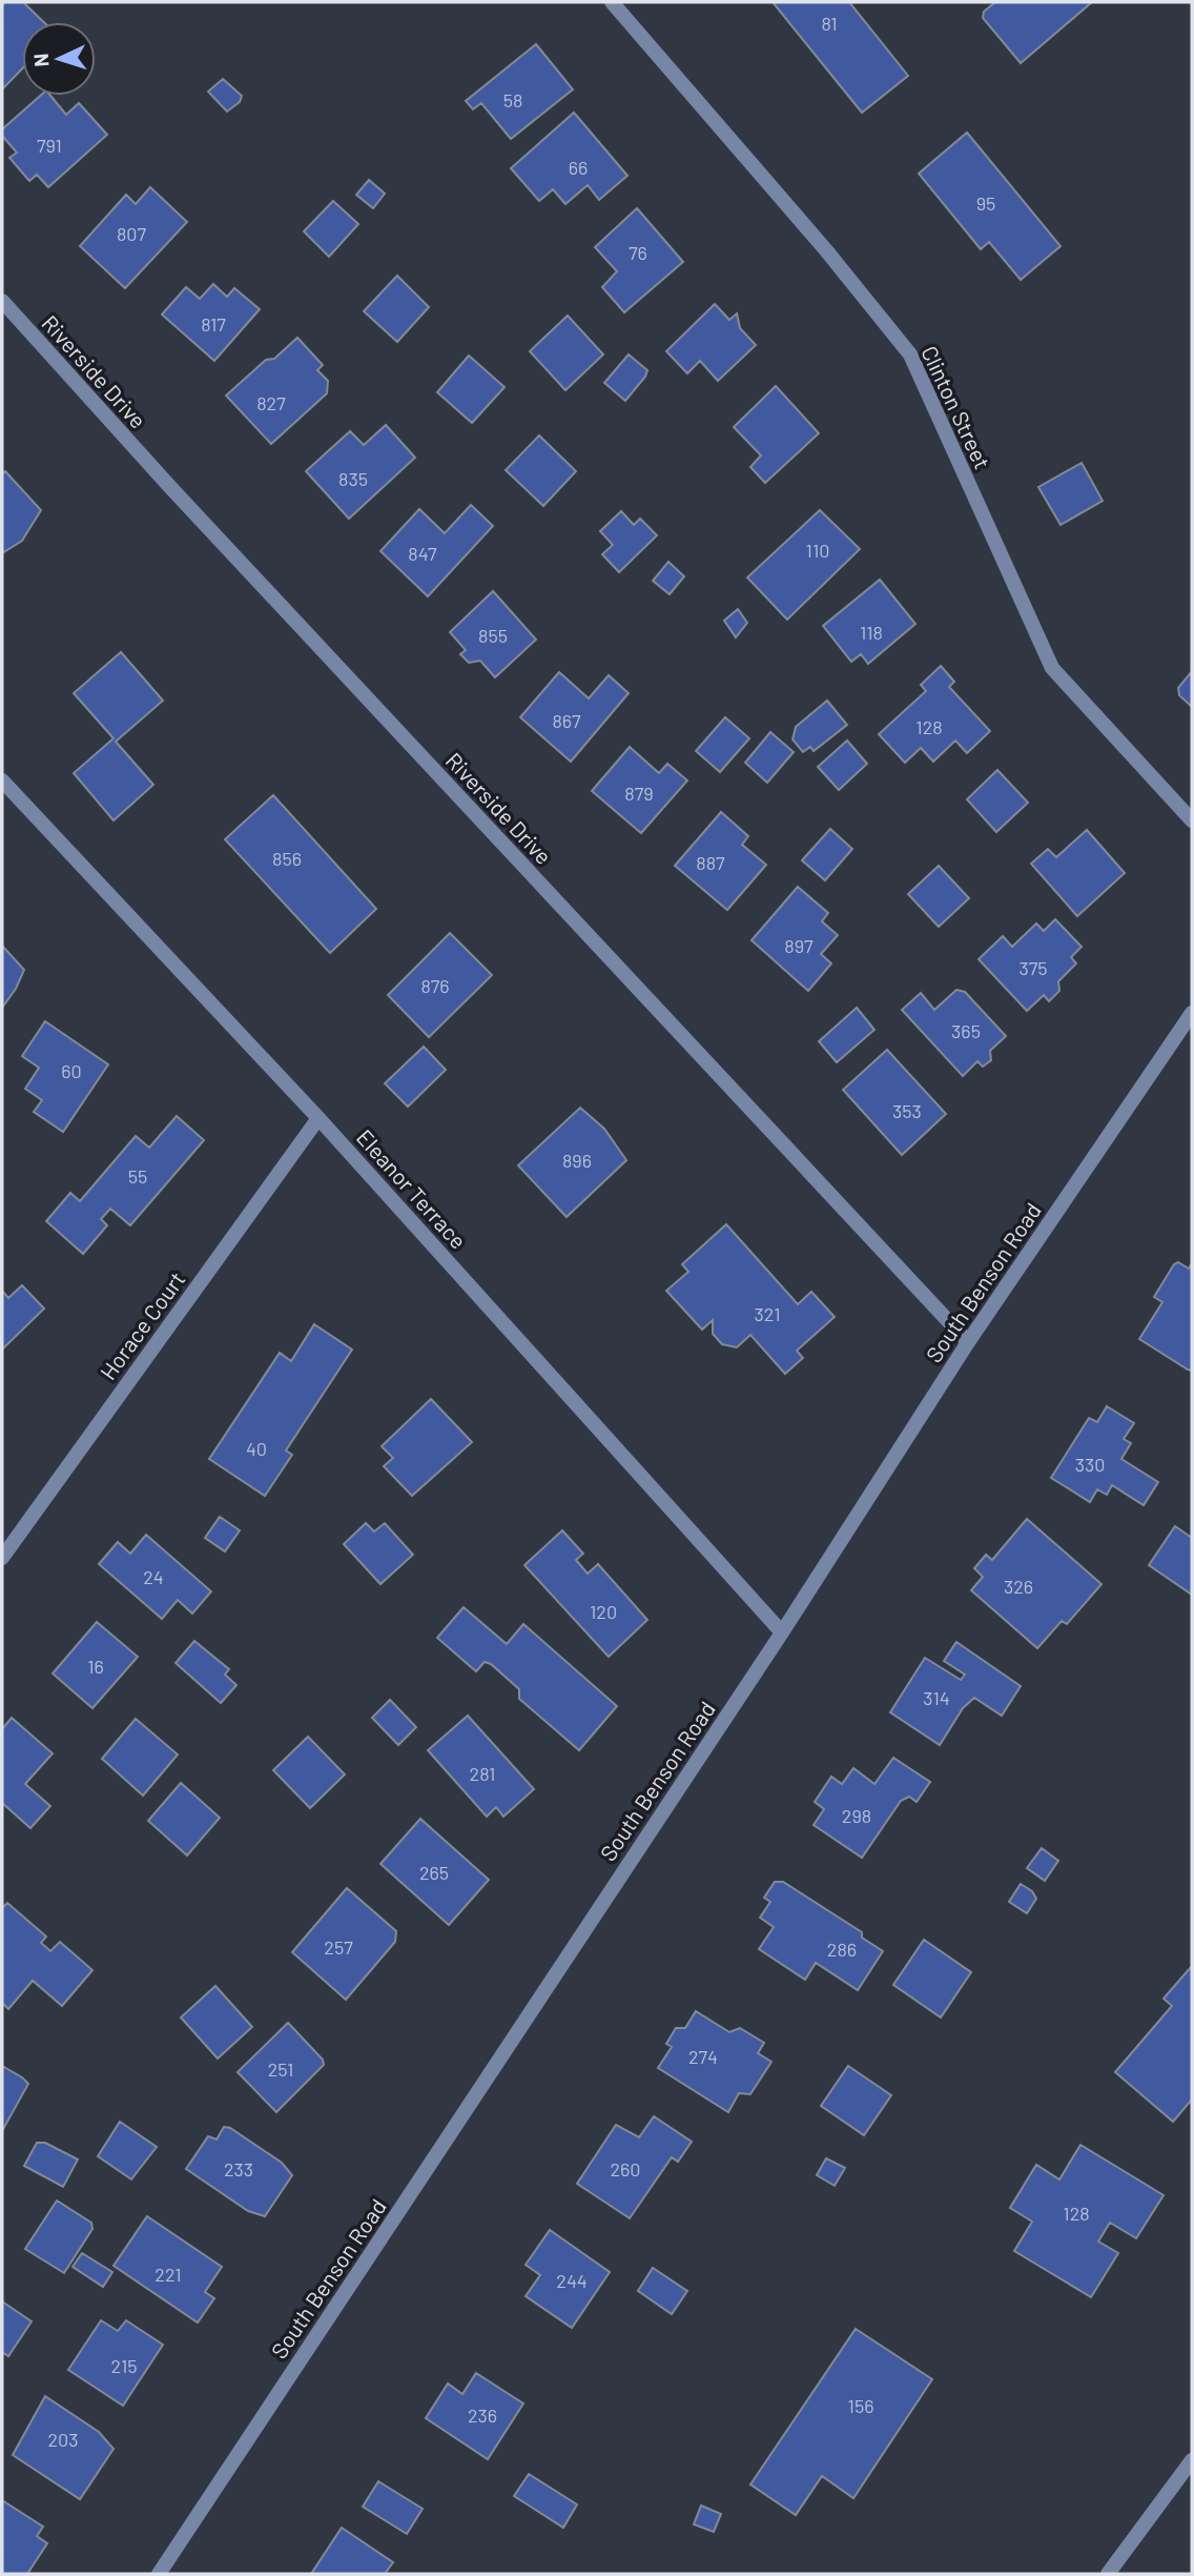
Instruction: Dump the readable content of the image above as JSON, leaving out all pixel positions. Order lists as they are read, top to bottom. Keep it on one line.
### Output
{"streets":{"street":["Riverside Drive","Clinton Street","Eleanor Terrace","South Benson Road","Horace Court"]},"crossings":[["Riverside Drive","South Benson Road"],["Eleanor Terrace","South Benson Road"],["Eleanor Terrace","Horace Court"]],"house_numbers":["81","58","791","66","95","807","76","817","827","835","110","847","118","855","867","128","879","856","887","897","375","876","365","60","353","896","55","321","40","330","24","326","120","16","314","281","298","265","257","286","274","251","233","260","128","221","244","215","156","236","203"],"north":"left"}
